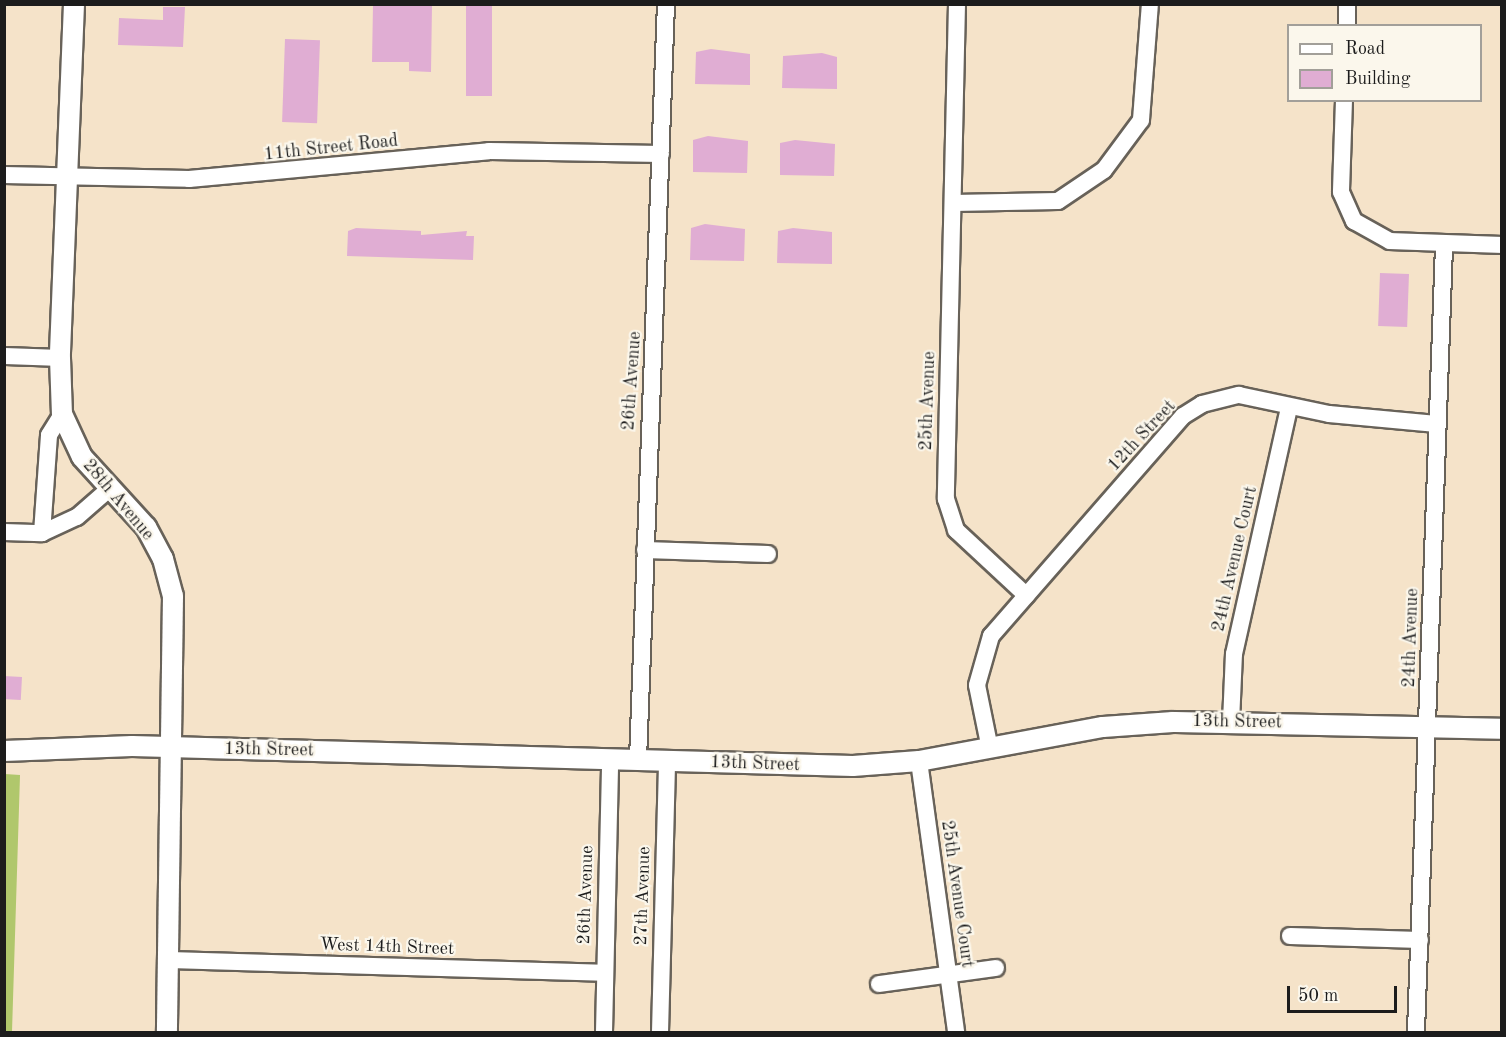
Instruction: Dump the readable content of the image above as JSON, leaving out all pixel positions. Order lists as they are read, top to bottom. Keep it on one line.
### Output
{"streets":{"street":["11th Street Road","26th Avenue","25th Avenue","12th Street","28th Avenue","24th Avenue Court","24th Avenue","13th Street","25th Avenue Court","27th Avenue","West 14th Street"]},"crossings":[["11th Street Road","26th Avenue"],["11th Street Road","28th Avenue"],["26th Avenue","13th Street"],["26th Avenue","West 14th Street"],["25th Avenue","12th Street"],["12th Street","24th Avenue Court"],["12th Street","24th Avenue"],["28th Avenue","13th Street"],["28th Avenue","West 14th Street"],["24th Avenue Court","13th Street"],["24th Avenue","13th Street"],["13th Street","25th Avenue Court"],["13th Street","27th Avenue"]],"legend":["Road","Building"],"scale_bar":"50 m"}
